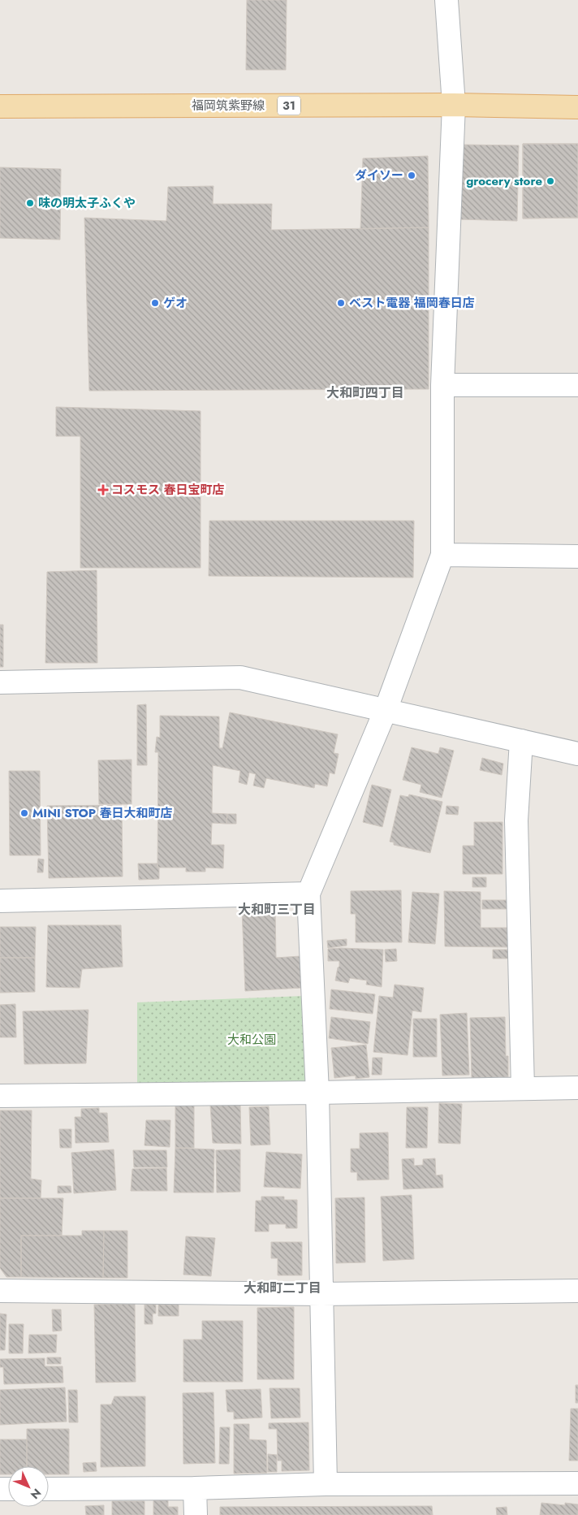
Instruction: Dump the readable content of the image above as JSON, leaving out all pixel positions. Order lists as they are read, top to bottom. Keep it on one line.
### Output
{"streets":{"main road":["福岡筑紫野線","31"]},"districts":["大和町四丁目","大和町三丁目","大和町二丁目"],"parks":["大和公園"],"places":{"other":["ダイソー","grocery store","味の明太子ふくや","ゲオ","ベスト電器 福岡春日店","MINI STOP 春日大和町店"],"health":["コスモス 春日宝町店"]},"north":"bottom right"}
